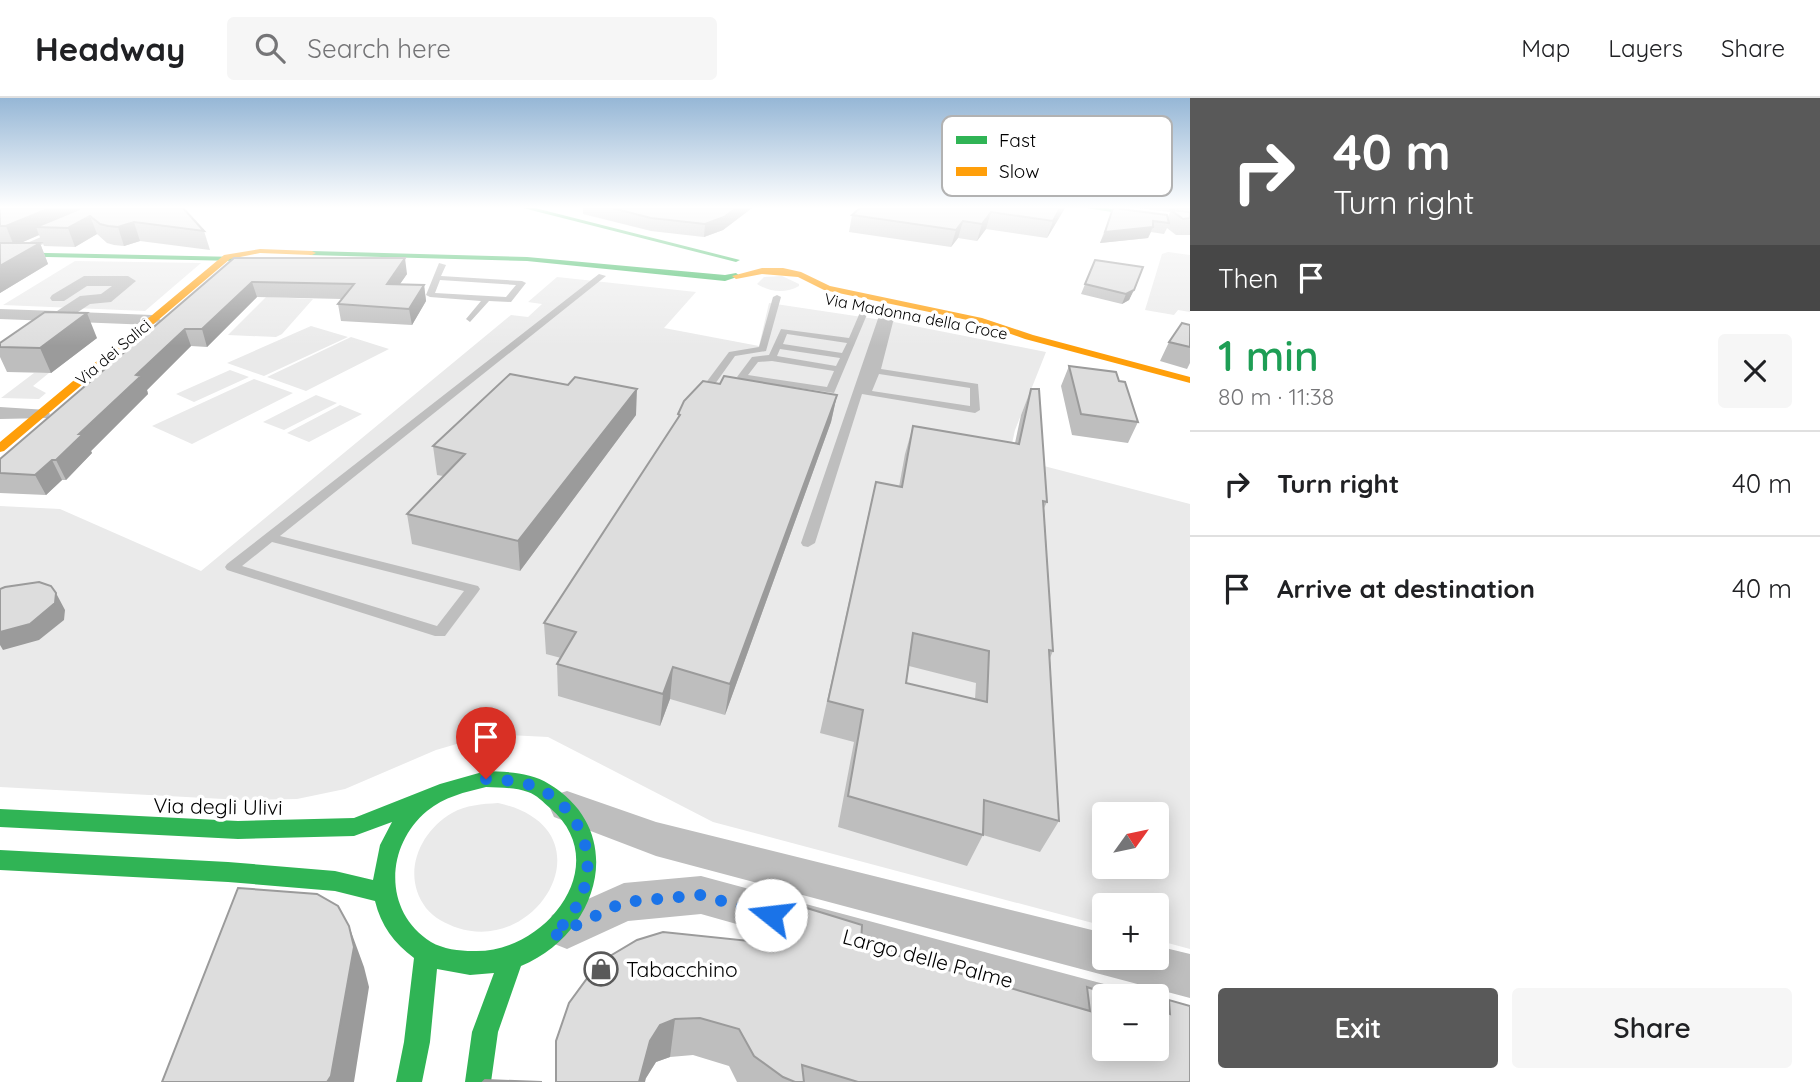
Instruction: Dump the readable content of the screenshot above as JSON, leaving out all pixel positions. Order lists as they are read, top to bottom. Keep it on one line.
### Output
{"streets":{"main road":["Via Madonna della Croce","Via dei Salici","Via degli Ulivi"],"street":["Largo delle Palme"]},"crossings":[["Via degli Ulivi","Largo delle Palme"]],"places":{"shop":["Tabacchino"]},"legend":["Fast","Slow"],"north":"top right","page":{"header":"Headway","search":"Search here","nav":["Map","Layers","Share"],"turn":["40 m","Turn right"],"then":"Then","heading":["1 min","80 m · 11:38"],"list":[{"name":"Turn right","value":"40 m"},{"name":"Arrive at destination","value":"40 m"}],"map_buttons":["+","−"],"buttons":["Exit","Share"]}}
